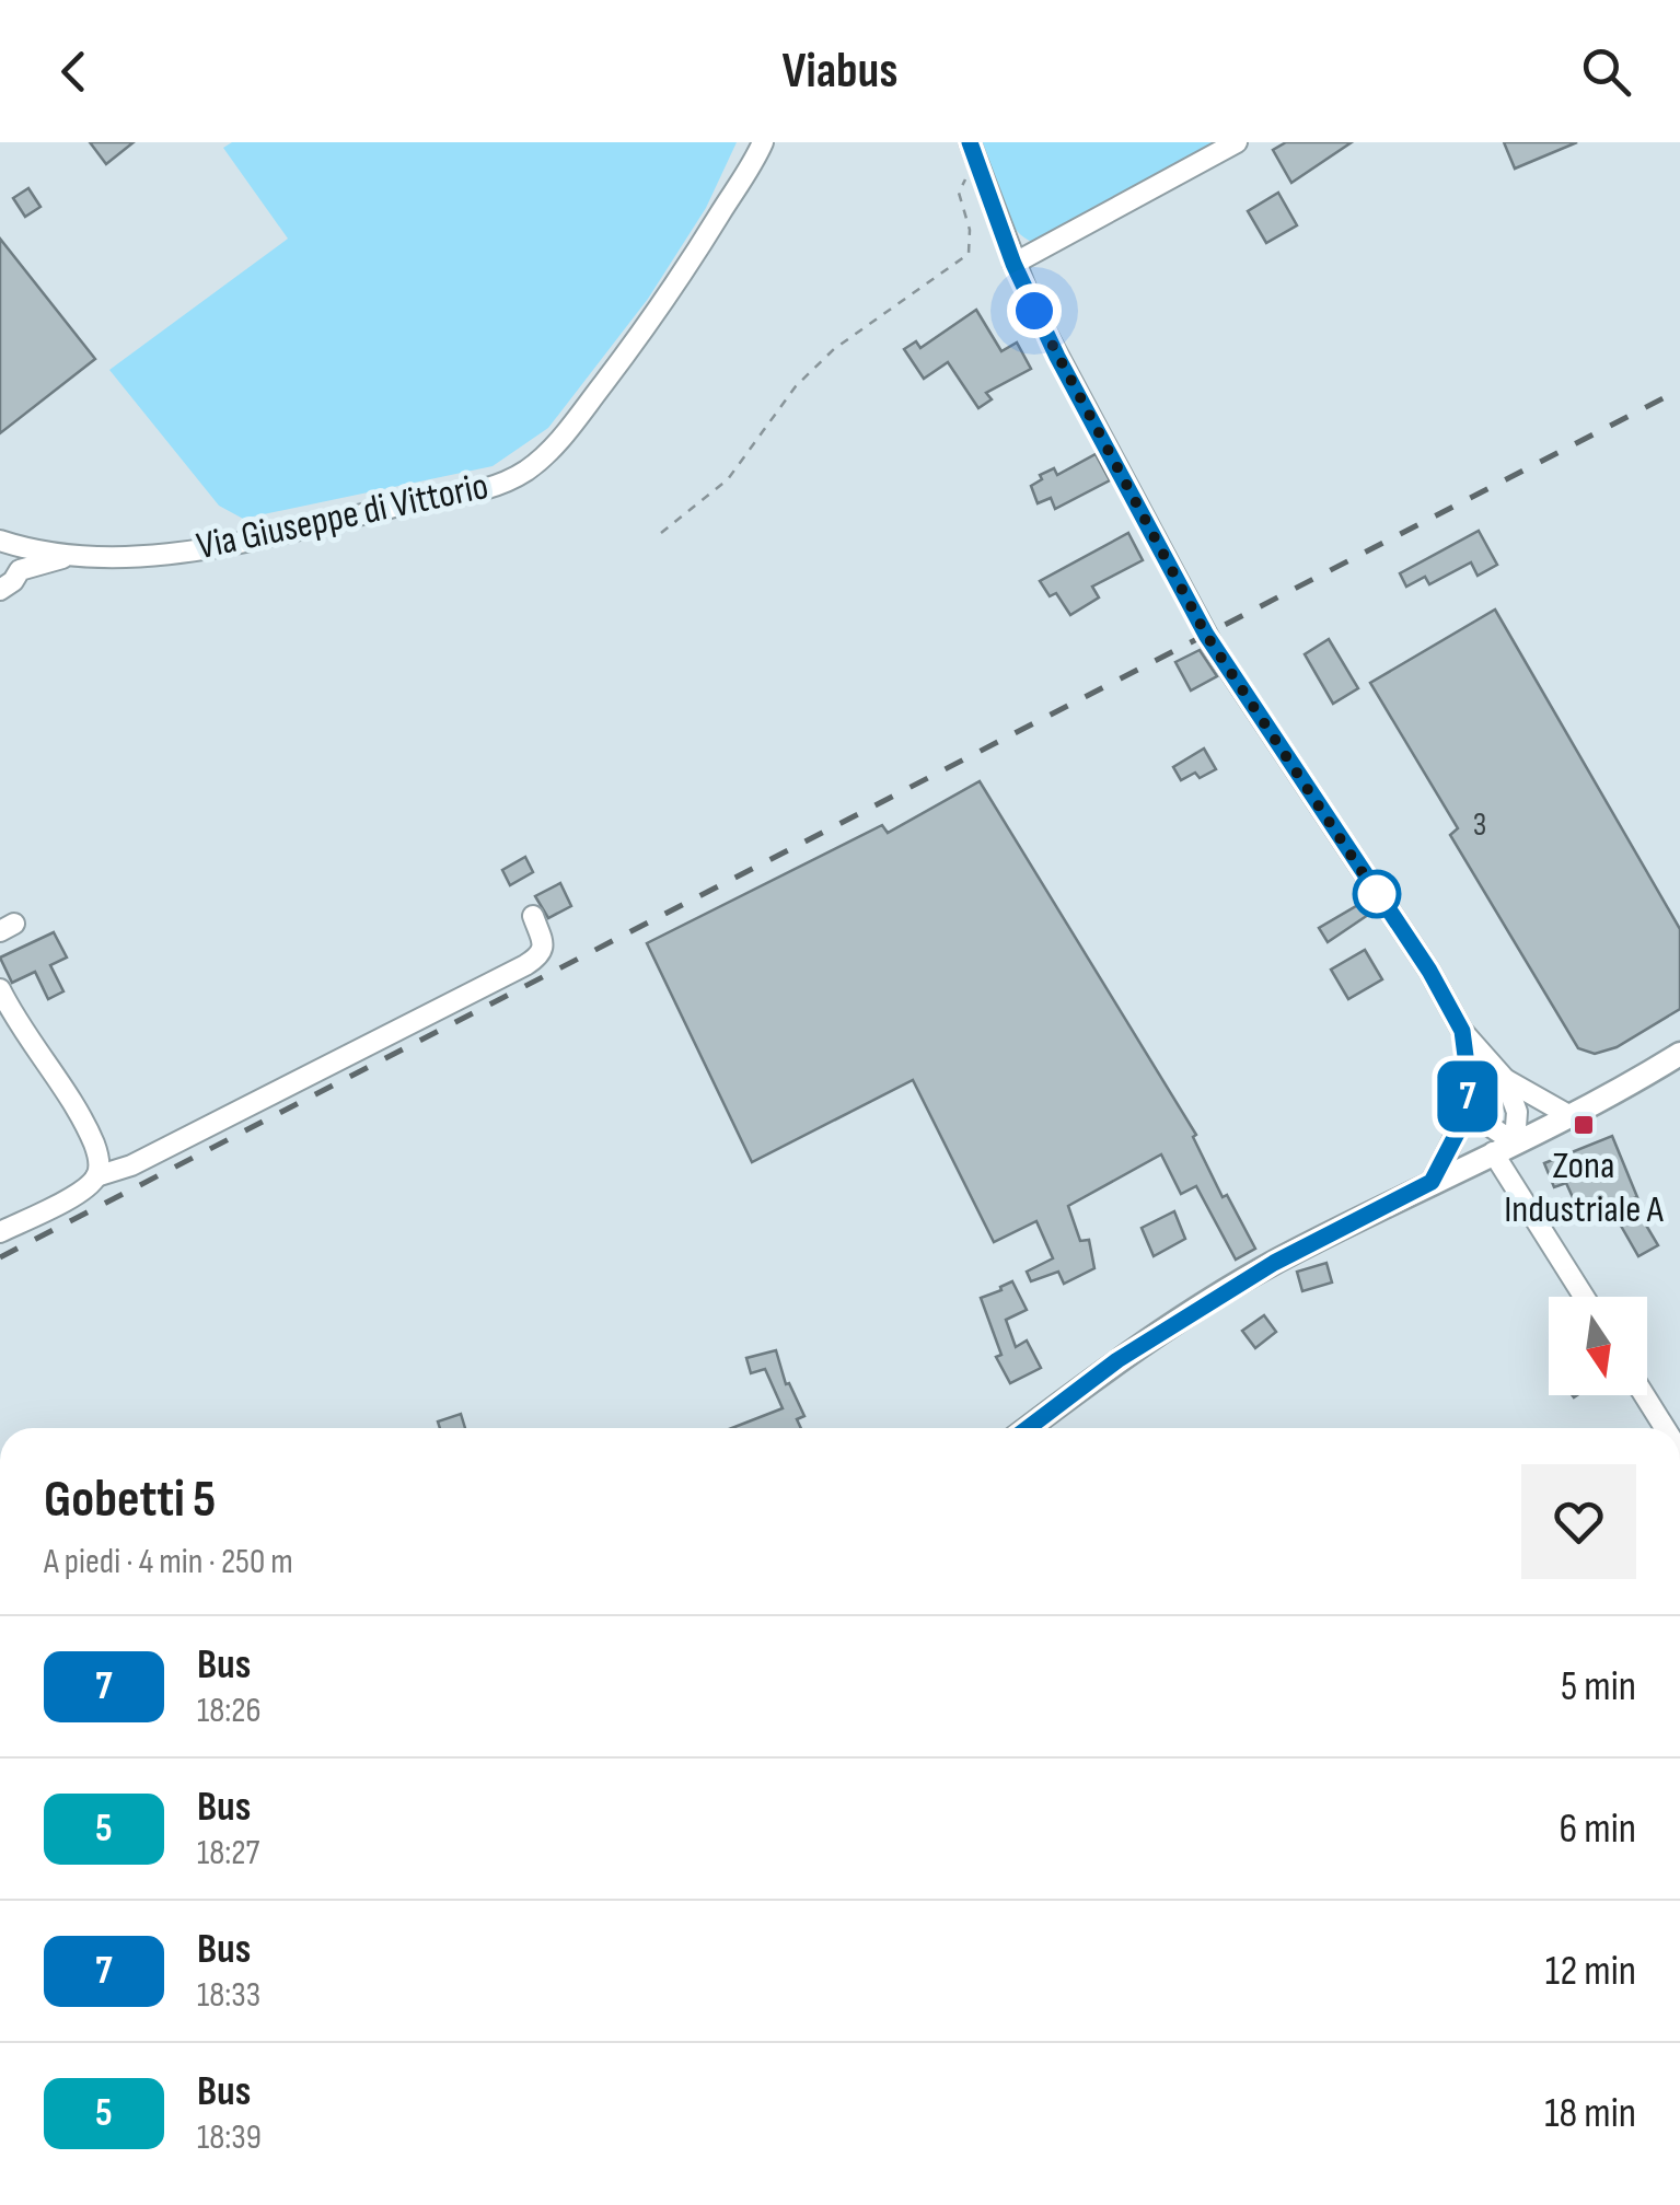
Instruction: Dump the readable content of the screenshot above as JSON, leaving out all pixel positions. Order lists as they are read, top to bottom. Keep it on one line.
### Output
{"streets":{"street":["Via Giuseppe di Vittorio"]},"places":{"transit":["Zona Industriale A"]},"lines":["bus line 7"],"house_numbers":["3"],"north":"bottom","page":{"header":"Viabus","on_map":"7","heading":["Gobetti 5","A piedi · 4 min · 250 m"],"list":[{"mark":"7","name":"Bus","note":"18:26","value":"5 min"},{"mark":"5","name":"Bus","note":"18:27","value":"6 min"},{"mark":"7","name":"Bus","note":"18:33","value":"12 min"},{"mark":"5","name":"Bus","note":"18:39","value":"18 min"}]}}
